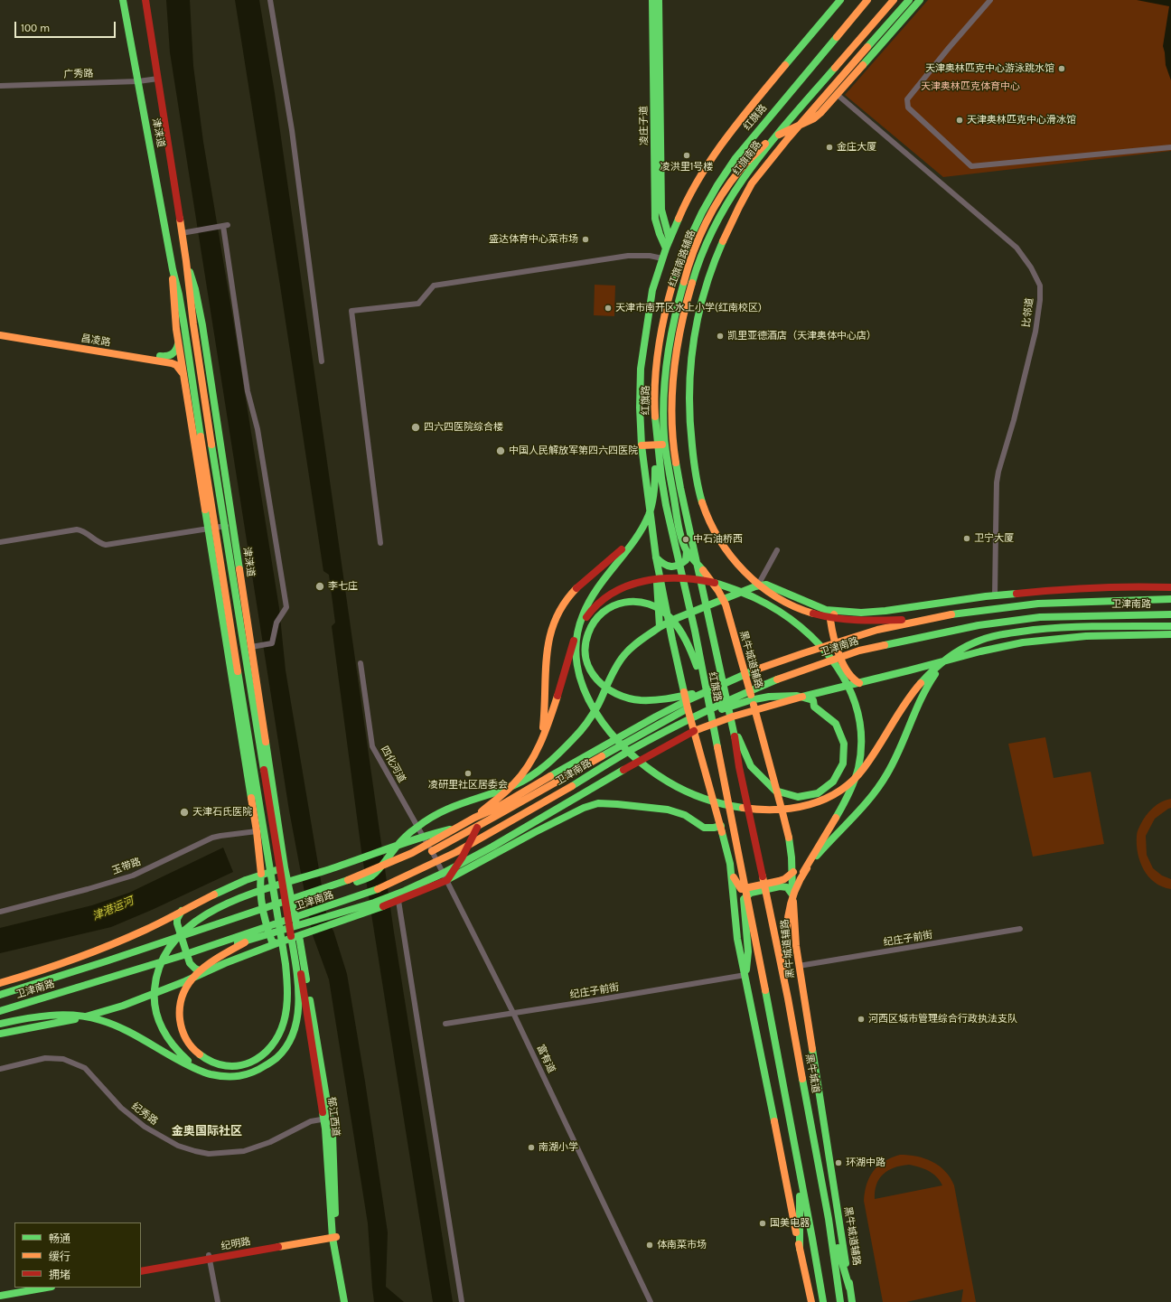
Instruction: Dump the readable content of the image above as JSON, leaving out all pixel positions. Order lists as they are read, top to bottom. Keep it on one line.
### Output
{"streets":{"main road":["红旗路","凌庄子道","津涞道","红旗南路","红旗南路辅路","昌凌路","卫津南路","黑牛城道辅路","黑牛城道","郁江西道","纪明路"],"street":["广秀路","比邻道","四化河道","玉带路","纪庄子前街","富有道","纪秀路"]},"crossings":[["广秀路","津涞道"],["红旗路","红旗南路"],["红旗路","卫津南路"],["红旗路","黑牛城道"],["凌庄子道","红旗南路辅路"],["津涞道","昌凌路"],["津涞道","玉带路"],["津涞道","郁江西道"],["红旗南路辅路","比邻道"],["红旗南路辅路","黑牛城道辅路"],["黑牛城道辅路","纪庄子前街"],["四化河道","富有道"],["纪庄子前街","富有道"],["纪秀路","郁江西道"],["郁江西道","纪明路"]],"districts":["金奥国际社区"],"water":["津港运河"],"parks":["天津奥林匹克体育中心"],"places":["天津奥林匹克中心游泳跳水馆","天津奥林匹克中心滑冰馆","金庄大厦","凌洪里1号楼","盛达体育中心菜市场","天津市南开区水上小学(红南校区)","凯里亚德酒店（天津奥体中心店）","四六四医院综合楼","中国人民解放军第四六四医院","卫宁大厦","中石油桥西","李七庄","凌研里社区居委会","天津石氏医院","河西区城市管理综合行政执法支队","南湖小学","环湖中路","国美电器","体南菜市场"],"legend":["畅通","缓行","拥堵"],"scale_bar":"100 m"}
